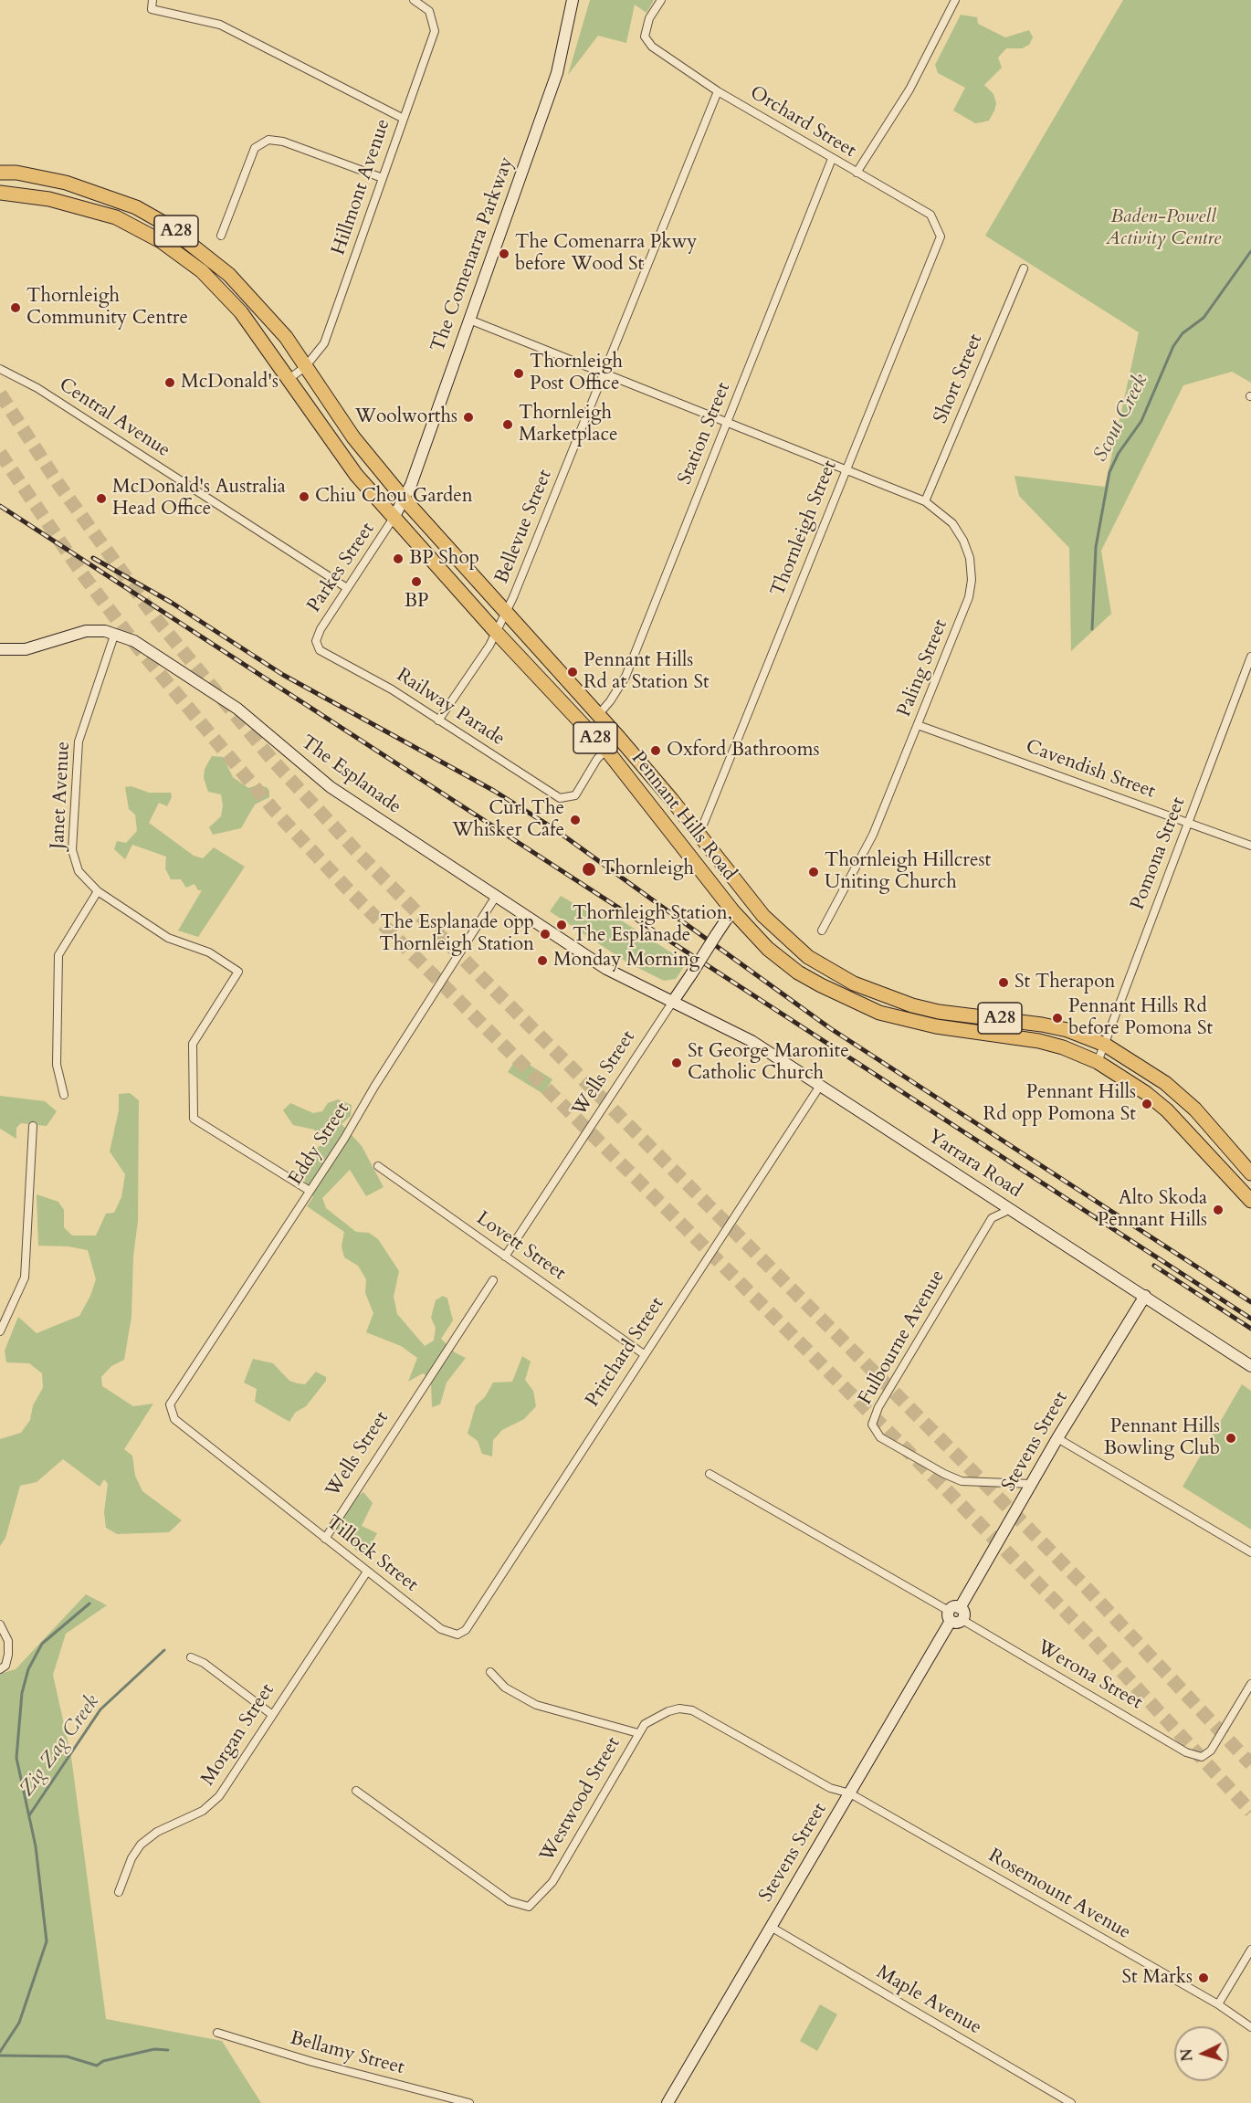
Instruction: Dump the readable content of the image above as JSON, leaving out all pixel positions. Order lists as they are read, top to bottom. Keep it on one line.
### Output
{"streets":{"highway":["A28","Pennant Hills Road"],"main road":["The Comenarra Parkway","The Esplanade","Wells Street","Yarrara Road","Stevens Street"],"street":["Orchard Street","Hillmont Avenue","Short Street","Central Avenue","Station Street","Bellevue Street","Thornleigh Street","Parkes Street","Paling Street","Railway Parade","Cavendish Street","Janet Avenue","Pomona Street","Eddy Street","Lovett Street","Fulbourne Avenue","Pritchard Street","Tillock Street","Werona Street","Morgan Street","Westwood Street","Rosemount Avenue","Maple Avenue","Bellamy Street"]},"crossings":[["Orchard Street","Station Street"],["Orchard Street","Bellevue Street"],["Orchard Street","Thornleigh Street"],["Hillmont Avenue","Pennant Hills Road"],["The Comenarra Parkway","Parkes Street"],["The Comenarra Parkway","Paling Street"],["The Comenarra Parkway","Pennant Hills Road"],["Short Street","Paling Street"],["Central Avenue","Parkes Street"],["Station Street","Paling Street"],["Station Street","Pennant Hills Road"],["Bellevue Street","Paling Street"],["Bellevue Street","Railway Parade"],["Bellevue Street","Pennant Hills Road"],["Thornleigh Street","Paling Street"],["Thornleigh Street","Pennant Hills Road"],["Parkes Street","Railway Parade"],["Parkes Street","Pennant Hills Road"],["Paling Street","Cavendish Street"],["Railway Parade","Pennant Hills Road"],["Cavendish Street","Pomona Street"],["The Esplanade","Janet Avenue"],["The Esplanade","Wells Street"],["The Esplanade","Eddy Street"],["The Esplanade","Yarrara Road"],["Janet Avenue","Eddy Street"],["Pennant Hills Road","Pomona Street"],["Pennant Hills Road","Wells Street"],["Wells Street","Yarrara Road"],["Wells Street","Lovett Street"],["Wells Street","Tillock Street"],["Eddy Street","Tillock Street"],["Yarrara Road","Fulbourne Avenue"],["Yarrara Road","Pritchard Street"],["Yarrara Road","Stevens Street"],["Lovett Street","Pritchard Street"],["Fulbourne Avenue","Stevens Street"],["Pritchard Street","Tillock Street"],["Stevens Street","Werona Street"],["Stevens Street","Westwood Street"],["Stevens Street","Rosemount Avenue"],["Stevens Street","Maple Avenue"],["Tillock Street","Morgan Street"],["Westwood Street","Rosemount Avenue"]],"water":["Scout Creek","Zig Zag Creek"],"parks":["Baden-Powell Activity Centre"],"places":["The Comenarra Pkwy before Wood St","Thornleigh Community Centre","Thornleigh Post Office","McDonald's","Woolworths","Thornleigh Marketplace","Chiu Chou Garden","McDonald's Australia Head Office","BP Shop","BP","Pennant Hills Rd at Station St","Oxford Bathrooms","Curl The Whisker Cafe","Thornleigh","Thornleigh Hillcrest Uniting Church","Thornleigh Station, The Esplanade","The Esplanade opp Thornleigh Station","Monday Morning","St Therapon","Pennant Hills Rd before Pomona St","St George Maronite Catholic Church","Pennant Hills Rd opp Pomona St","Alto Skoda Pennant Hills","Pennant Hills Bowling Club","St Marks"],"north":"left"}
